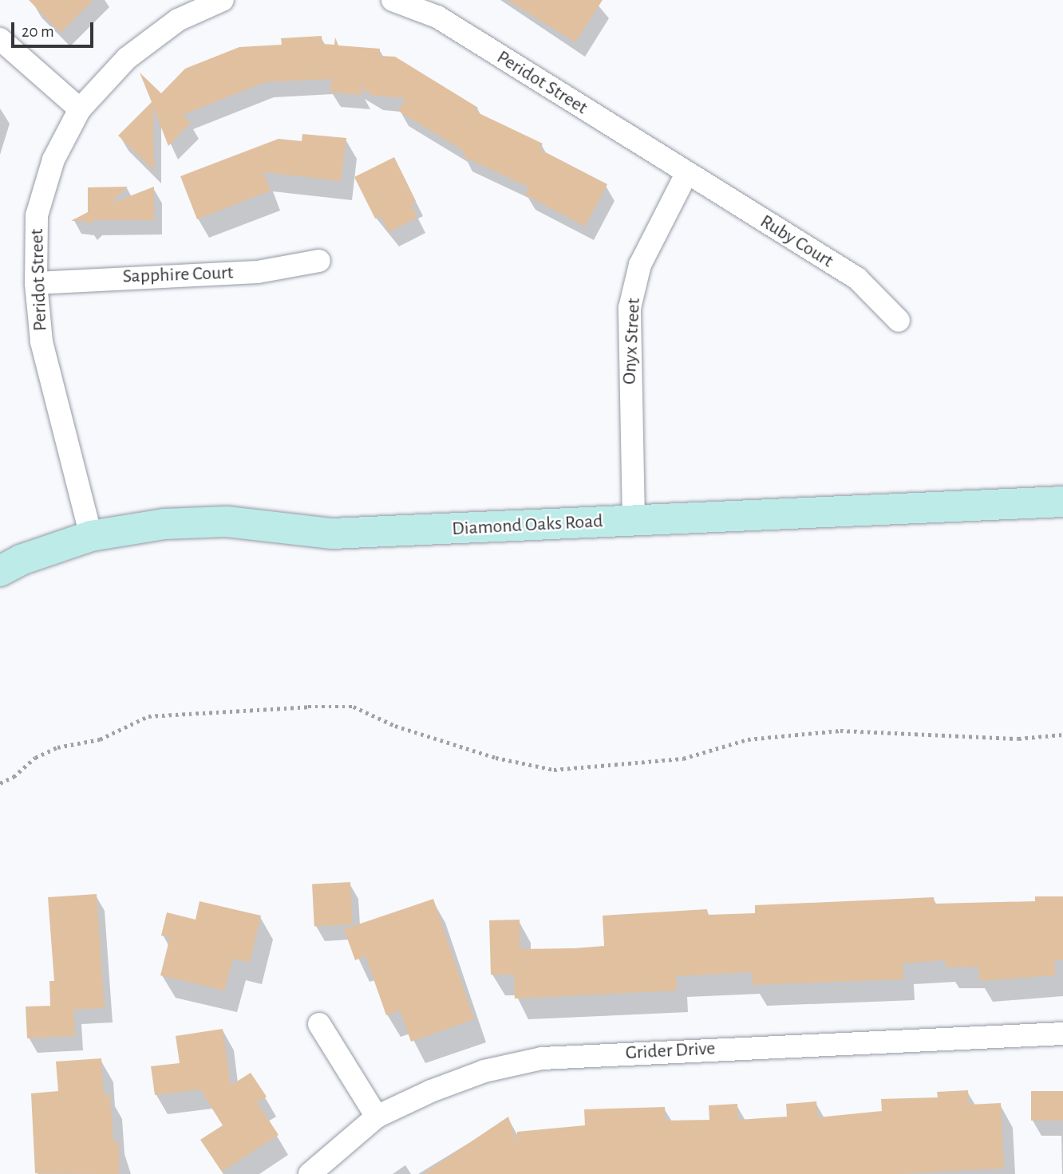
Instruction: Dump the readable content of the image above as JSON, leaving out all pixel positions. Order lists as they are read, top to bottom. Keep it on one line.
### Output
{"streets":{"street":["Peridot Street","Ruby Court","Sapphire Court","Onyx Street","Diamond Oaks Road","Grider Drive"]},"crossings":[["Peridot Street","Ruby Court"],["Peridot Street","Sapphire Court"],["Peridot Street","Onyx Street"],["Peridot Street","Diamond Oaks Road"],["Ruby Court","Onyx Street"],["Onyx Street","Diamond Oaks Road"]],"scale_bar":"20 m"}
